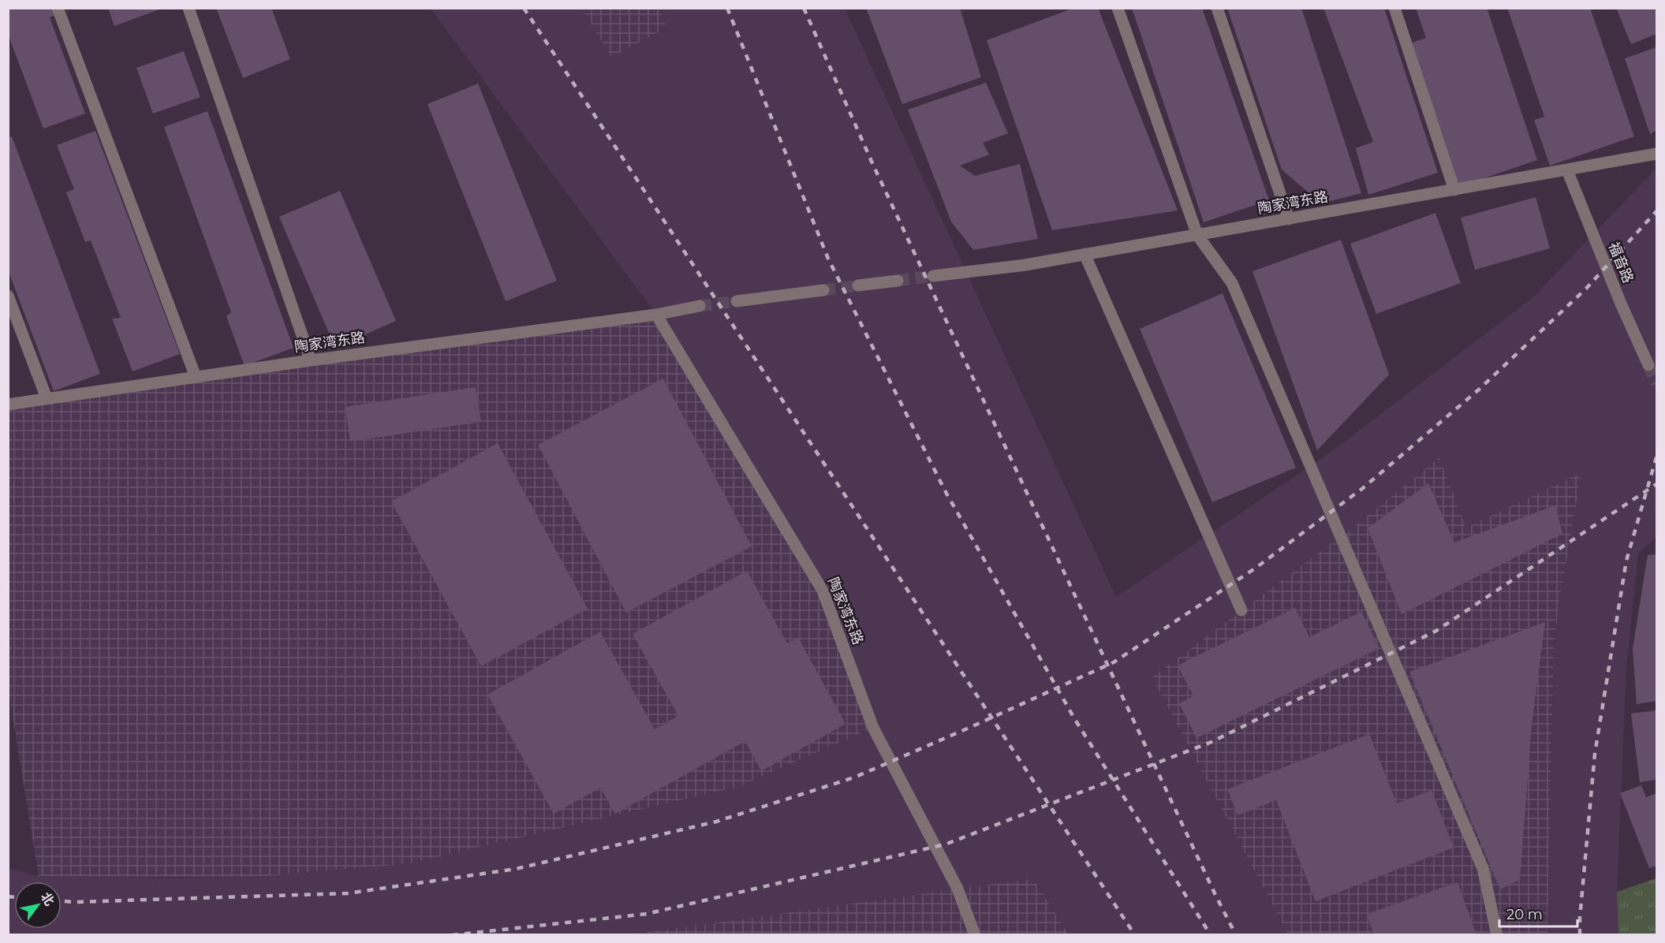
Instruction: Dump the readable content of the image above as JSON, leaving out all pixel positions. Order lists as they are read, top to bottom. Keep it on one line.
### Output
{"streets":{"street":["陶家湾东路","福音路"]},"crossings":[["陶家湾东路","福音路"]],"scale_bar":"20 m","north":"top right"}
